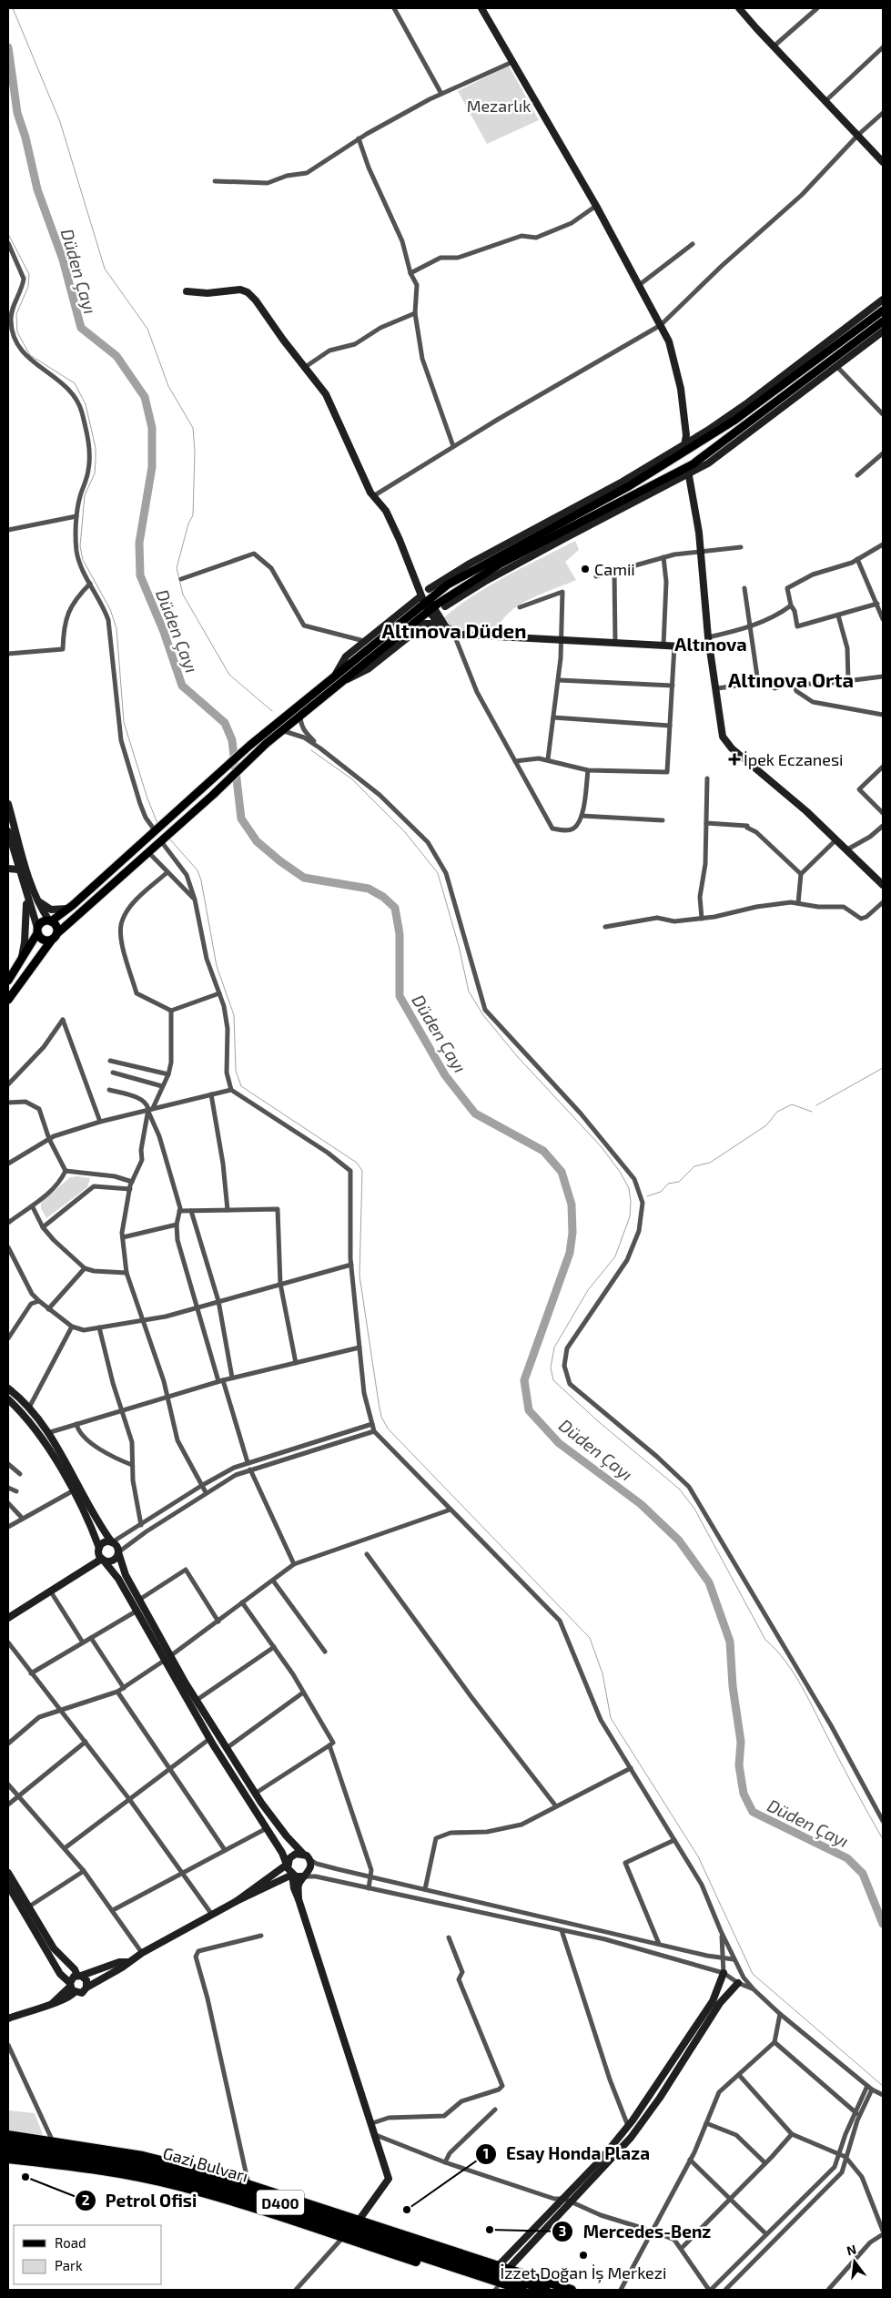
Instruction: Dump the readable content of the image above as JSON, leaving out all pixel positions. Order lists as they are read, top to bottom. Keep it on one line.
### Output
{"streets":{"highway":["Gazi Bulvarı","D400"]},"districts":["Altınova Düden","Altınova","Altınova Orta"],"water":["Düden Çayı"],"parks":["Mezarlık"],"places":{"other":["Camii","Petrol Ofisi","Esay Honda Plaza","Mercedes-Benz","İzzet Doğan İş Merkezi"],"health":["İpek Eczanesi"]},"legend":["Road","Park"],"north":"top"}
